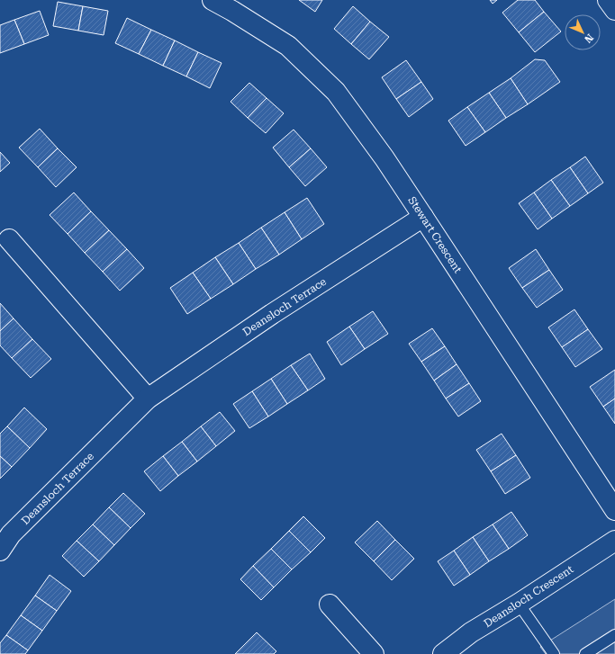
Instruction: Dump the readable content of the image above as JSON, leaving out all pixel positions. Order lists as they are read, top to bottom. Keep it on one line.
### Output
{"streets":{"street":["Stewart Crescent","Deansloch Terrace","Deansloch Crescent"]},"crossings":[["Stewart Crescent","Deansloch Terrace"]],"north":"bottom right"}
